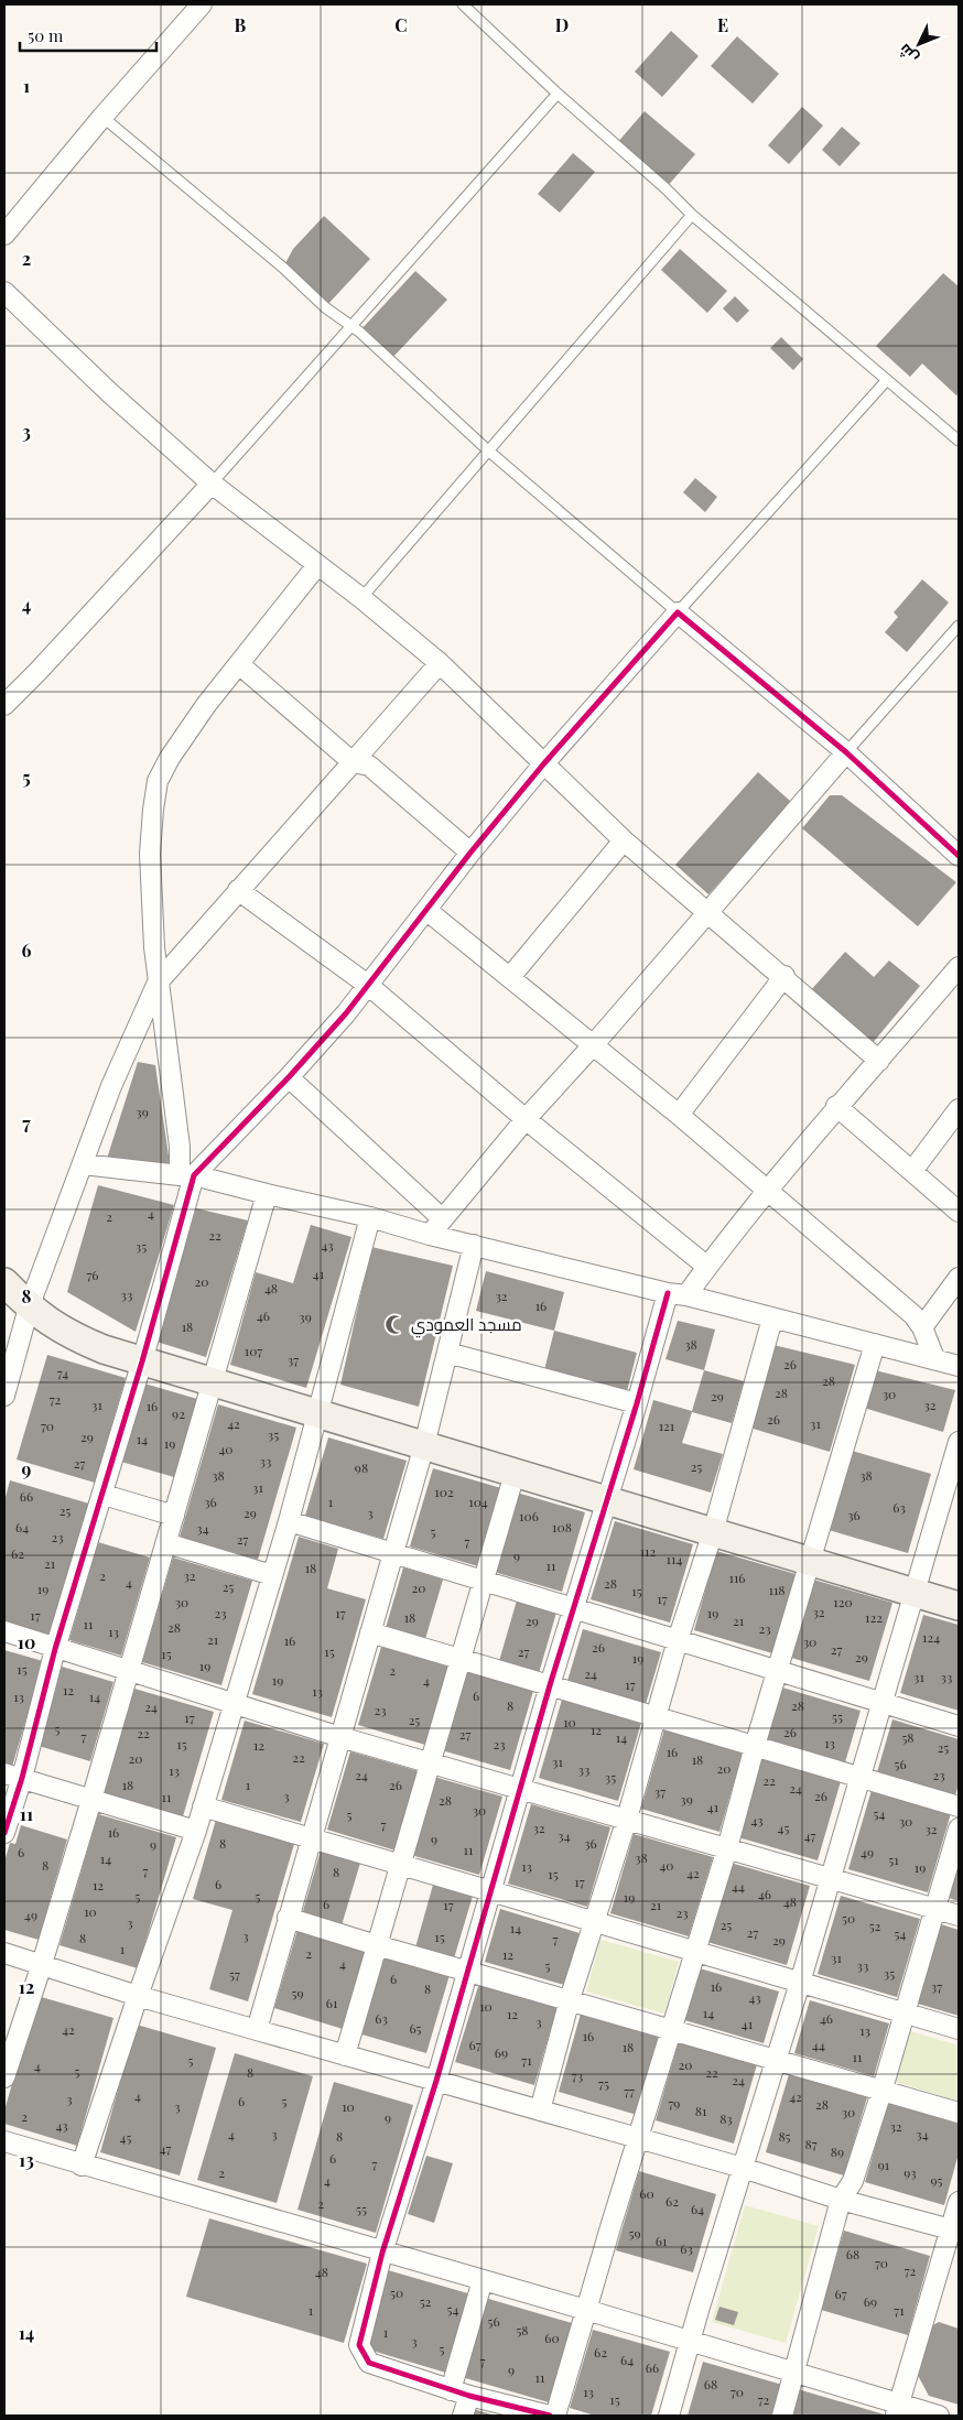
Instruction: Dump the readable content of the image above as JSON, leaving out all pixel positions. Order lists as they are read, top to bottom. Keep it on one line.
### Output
{"places":{"mosque":["مسجد العمودي"]},"house_numbers":["39","4","2","22","43","35","41","76","20","48","33","32","16","46","39","18","38","107","37","26","74","28","28","30","29","72","31","32","16","92","26","42","31","70","121","35","29","14","19","40","33","27","25","98","38","38","31","102","66","36","1","104","63","25","29","3","36","106","64","108","34","5","23","27","7","112","62","9","114","21","11","18","2","32","116","4","28","25","20","19","118","15","17","30","120","32","23","17","19","17","18","122","29","21","11","28","23","13","124","21","16","30","26","27","15","27","15","29","19","19","15","2","24","31","33","19","4","17","12","13","6","13","14","8","28","24","23","55","17","25","10","5","12","26","22","27","7","14","58","13","15","23","12","25","16","22","20","18","31","56","20","33","13","24","23","35","22","18","1","26","24","37","3","26","11","39","28","41","30","54","5","43","30","7","32","45","32","16","34","47","9","8","36","9","11","6","49","38","14","51","8","40","13","19","7","8","42","15","17","6","12","44","46","5","5","19","48","6","17","21","10","23","49","50","3","25","52","14","27","54","3","15","8","7","29","1","2","12","31","4","5","33","35","57","6","16","37","8","59","43","61","10","14","12","63","46","3","41","65","42","13","16","67","44","18","69","11","5","71","20","4","5","8","22","73","24","75","77","4","42","3","6","5","79","28","3","10","81","30","2","9","83","43","32","4","3","34","8","85","45","87","47","89","6","7","91","2","93","4","95","60","62","2","55","64","59","61","63","68","70","72","48","50","67","52","69","54","1","71","56","58","1","60","3","5","62","64","7","66","9","11","68","13","70","15","72"],"scale_bar":"50 m","north":"bottom left","grid":{"columns":["B","C","D","E"],"rows":["1","2","3","4","5","6","7","8","9","10","11","12","13","14"]}}
